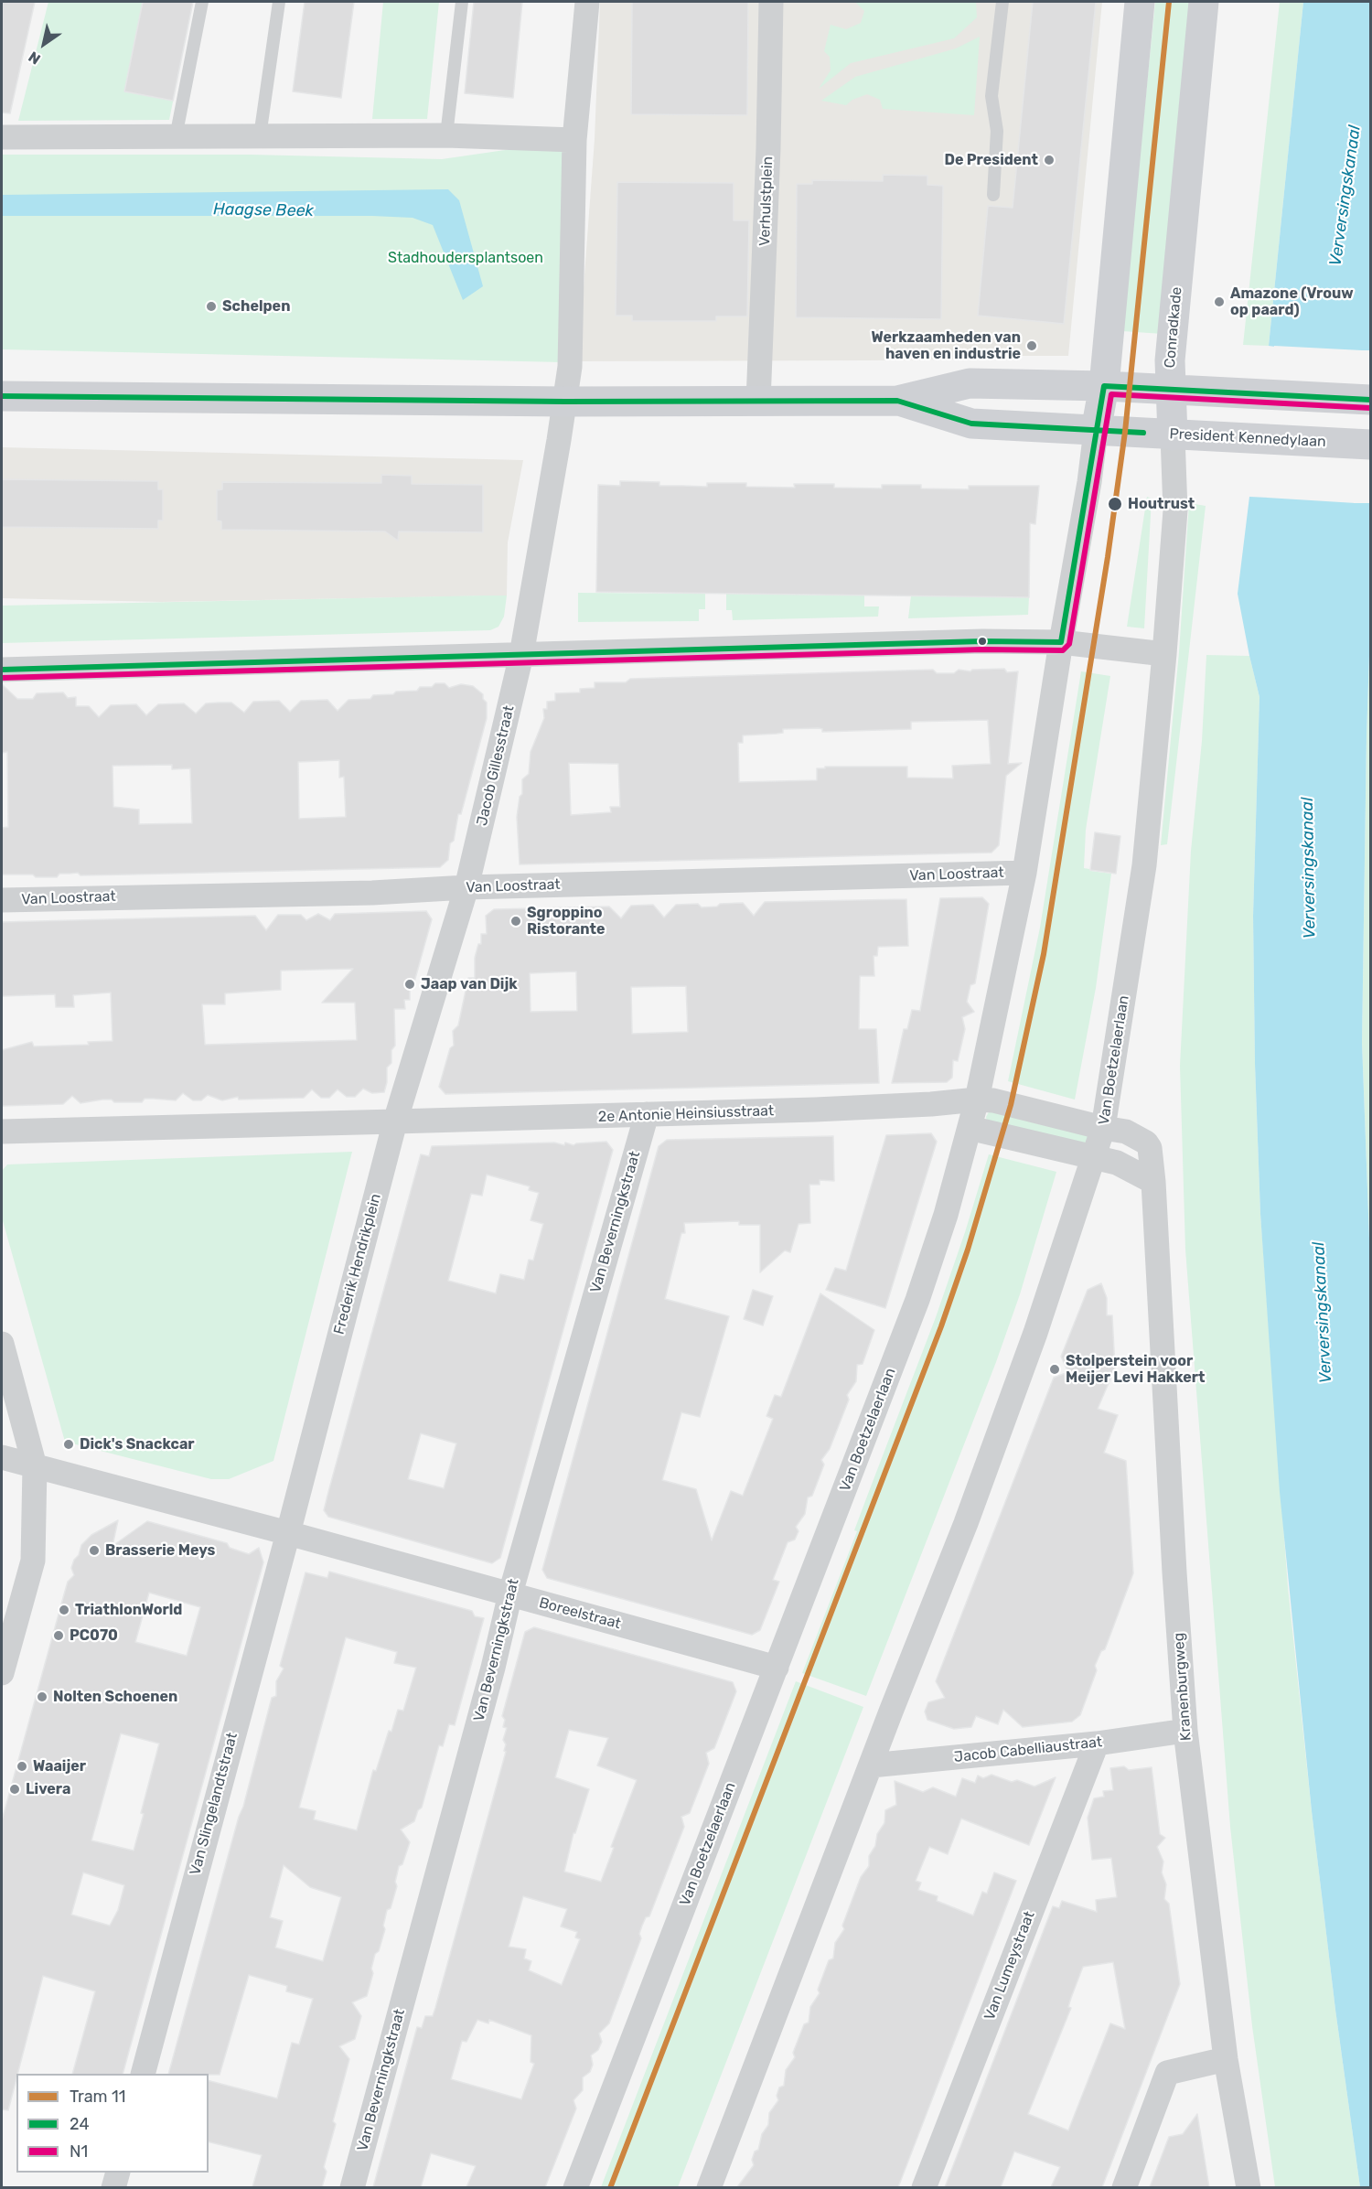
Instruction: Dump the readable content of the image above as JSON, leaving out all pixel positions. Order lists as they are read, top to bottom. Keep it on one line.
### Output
{"streets":{"main road":["Conradkade","President Kennedylaan"],"street":["Verhulstplein","Jacob Gillesstraat","Van Loostraat","Van Boetzelaerlaan","2e Antonie Heinsiusstraat","Van Beverningkstraat","Frederik Hendrikplein","Boreelstraat","Kranenburgweg","Jacob Cabelliaustraat","Van Slingelandtstraat","Van Lumeystraat"]},"crossings":[["Verhulstplein","President Kennedylaan"],["Conradkade","President Kennedylaan"],["Conradkade","Van Boetzelaerlaan"],["President Kennedylaan","Jacob Gillesstraat"],["Jacob Gillesstraat","Van Loostraat"],["Jacob Gillesstraat","2e Antonie Heinsiusstraat"],["Jacob Gillesstraat","Frederik Hendrikplein"],["Van Loostraat","Van Boetzelaerlaan"],["Van Boetzelaerlaan","2e Antonie Heinsiusstraat"],["Van Boetzelaerlaan","Boreelstraat"],["Van Boetzelaerlaan","Kranenburgweg"],["Van Boetzelaerlaan","Jacob Cabelliaustraat"],["2e Antonie Heinsiusstraat","Van Beverningkstraat"],["2e Antonie Heinsiusstraat","Frederik Hendrikplein"],["2e Antonie Heinsiusstraat","Kranenburgweg"],["Van Beverningkstraat","Boreelstraat"],["Frederik Hendrikplein","Boreelstraat"],["Frederik Hendrikplein","Van Slingelandtstraat"],["Boreelstraat","Van Slingelandtstraat"],["Kranenburgweg","Jacob Cabelliaustraat"],["Jacob Cabelliaustraat","Van Lumeystraat"]],"water":["Verversingskanaal","Haagse Beek"],"parks":["Stadhoudersplantsoen"],"places":["De President","Amazone (Vrouw op paard)","Schelpen","Werkzaamheden van haven en industrie","Houtrust","Sgroppino Ristorante","Jaap van Dijk","Stolperstein voor Meijer Levi Hakkert","Dick's Snackcar","Brasserie Meys","TriathlonWorld","PC070","Nolten Schoenen","Waaijer","Livera"],"lines":["tram line 11","transit line 24","transit line N1"],"legend":["Tram 11","24","N1"],"north":"bottom left"}
